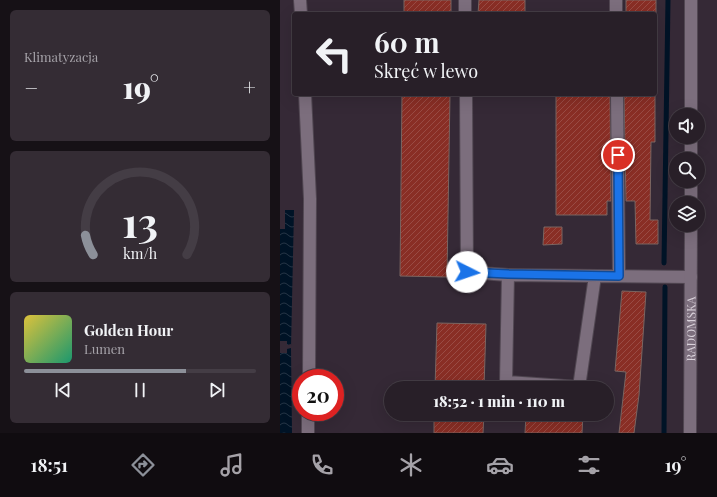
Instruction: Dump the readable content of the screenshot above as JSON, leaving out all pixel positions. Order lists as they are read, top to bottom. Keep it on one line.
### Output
{"streets":{"street":["RADOMSKA"]},"page":{"tile":"Klimatyzacja","turn":["60 m","Skręć w lewo"],"heat":["−","19°","+"],"song":["Golden Hour","Lumen"],"limit":"20","trip":"18:52 · 1 min · 110 m","tabs":["18:51","19°"],"gauge":["13","km/h"]}}
